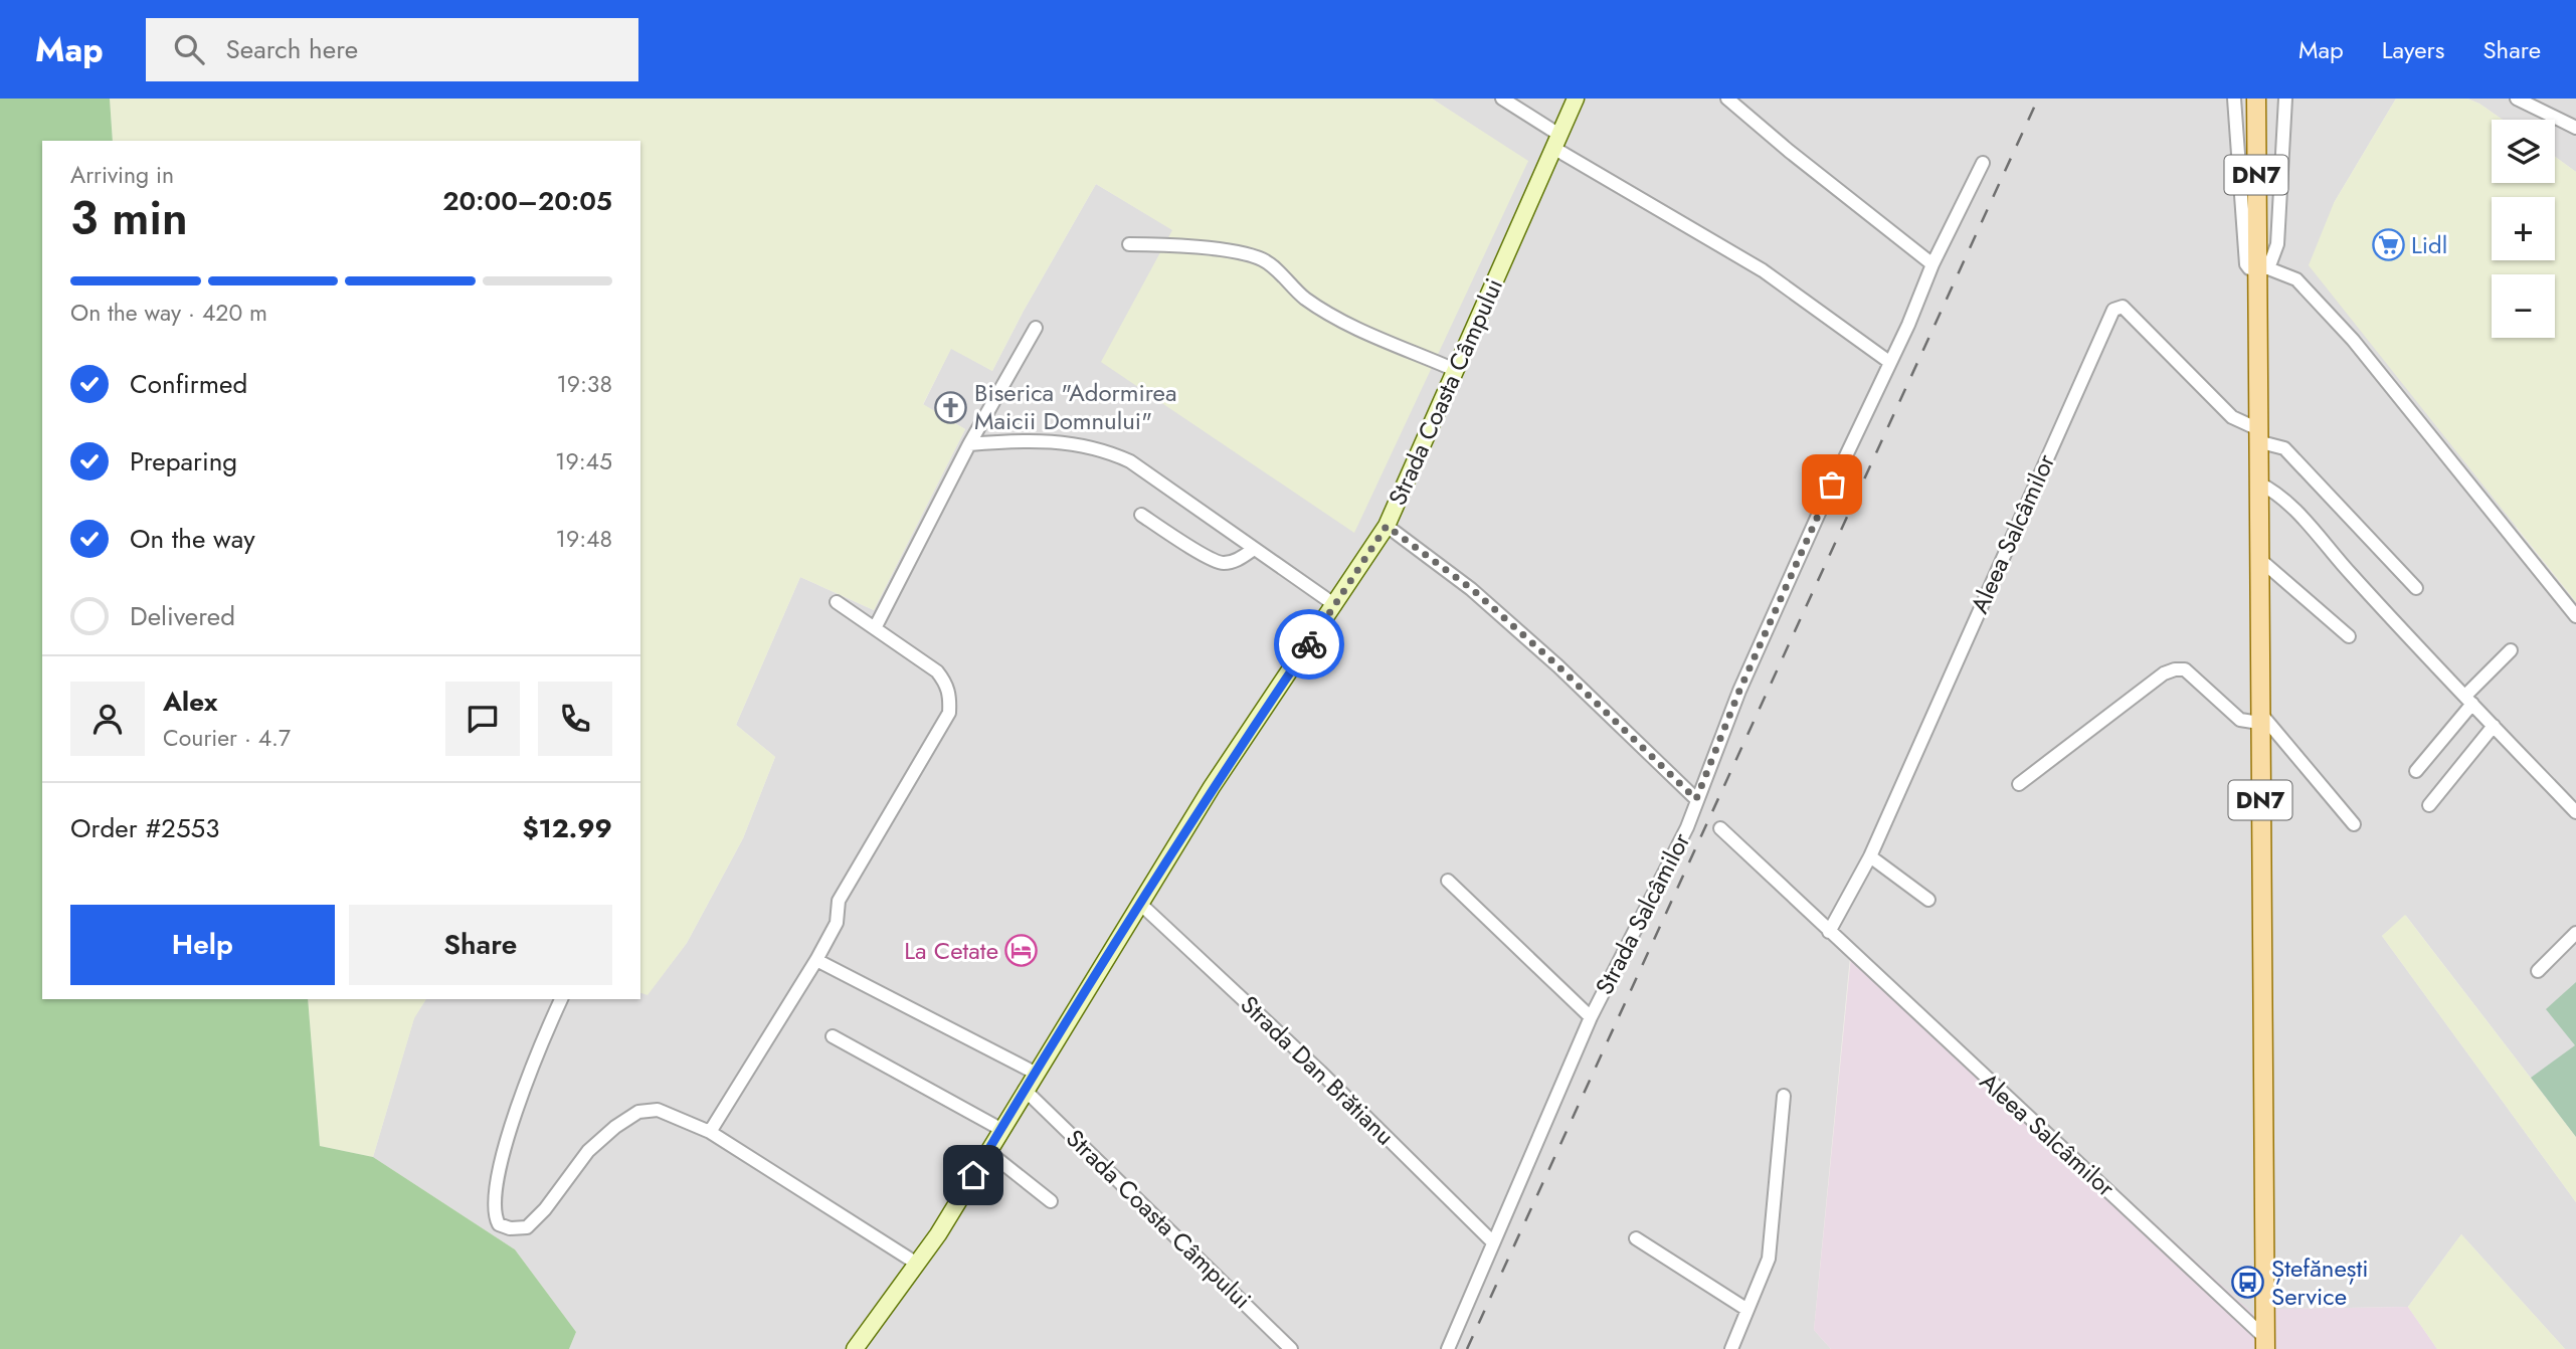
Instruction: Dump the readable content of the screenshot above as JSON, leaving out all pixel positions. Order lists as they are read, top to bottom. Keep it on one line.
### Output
{"streets":{"main road":["DN7"],"street":["Strada Coasta Câmpului","Aleea Salcâmilor","Strada Salcâmilor","Strada Dan Brătianu"]},"crossings":[["DN7","Aleea Salcâmilor"],["Strada Coasta Câmpului","Strada Dan Brătianu"],["Strada Salcâmilor","Strada Dan Brătianu"]],"places":{"supermarket":["Lidl"],"church":["Biserica \"Adormirea Maicii Domnului\""],"hotel":["La Cetate"],"bus stop":["Ștefănești Service"]},"page":{"header":"Map","search":"Search here","nav":["Map","Layers","Share"],"map_buttons":["+","−"],"heading":["3 min","Arriving in","20:00–20:05"],"panel":["Alex","Courier · 4.7","Order #2553","$12.99"],"bar":"On the way · 420 m","list":[["Confirmed","19:38"],["Preparing","19:45"],["On the way","19:48"],"Delivered"],"buttons":["Help","Share"]}}
